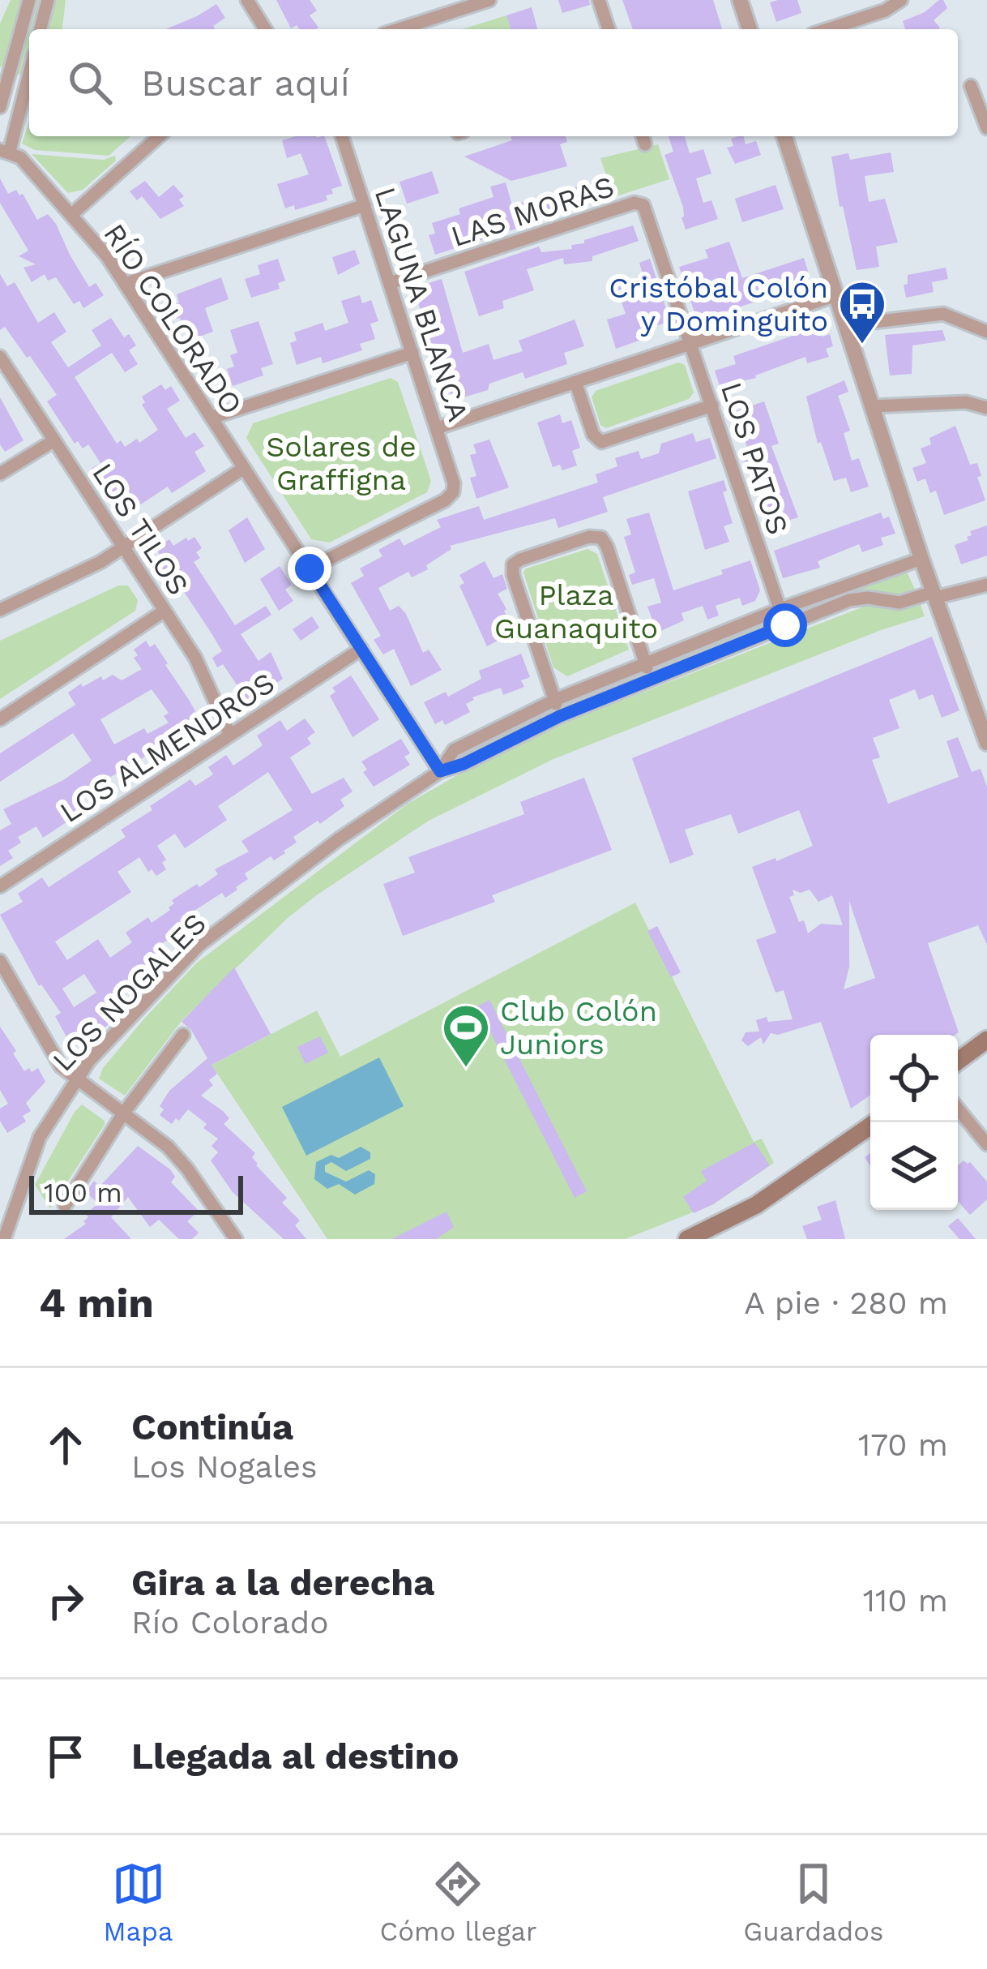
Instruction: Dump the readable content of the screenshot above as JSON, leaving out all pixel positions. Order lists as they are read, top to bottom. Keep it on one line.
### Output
{"streets":{"street":["LAS MORAS","LAGUNA BLANCA","RÍO COLORADO","LOS PATOS","LOS TILOS","LOS ALMENDROS","LOS NOGALES"]},"crossings":[["LAS MORAS","LAGUNA BLANCA"],["LAS MORAS","LOS PATOS"],["LAGUNA BLANCA","RÍO COLORADO"],["RÍO COLORADO","LOS ALMENDROS"],["RÍO COLORADO","LOS NOGALES"],["LOS PATOS","LOS NOGALES"],["LOS TILOS","LOS ALMENDROS"]],"parks":["Solares de Graffigna","Plaza Guanaquito"],"places":{"bus stop":["Cristóbal Colón y Dominguito"],"sports":["Club Colón Juniors"]},"scale_bar":"100 m","page":{"search":"Buscar aquí","scale":"100 m","heading":["4 min","A pie · 280 m"],"list":[["Continúa","Los Nogales","170 m"],["Gira a la derecha","Río Colorado","110 m"],"Llegada al destino"],"nav":["Mapa","Cómo llegar","Guardados"]}}
